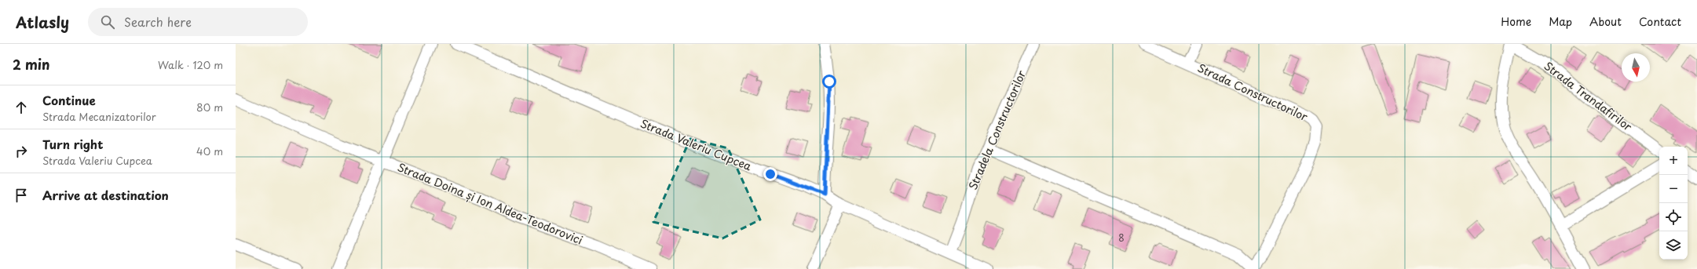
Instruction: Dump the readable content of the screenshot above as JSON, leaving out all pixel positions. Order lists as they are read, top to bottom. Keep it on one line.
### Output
{"streets":{"street":["Strada Constructorilor","Strada Trandafirilor","Stradela Constructorilor","Strada Valeriu Cupcea","Strada Doina și Ion Aldea-Teodorovici"]},"crossings":[["Strada Constructorilor","Stradela Constructorilor"],["Stradela Constructorilor","Strada Valeriu Cupcea"]],"house_numbers":["8"],"north":"bottom","page":{"header":"Atlasly","search":"Search here","nav":["Home","Map","About","Contact"],"heading":["2 min","Walk · 120 m"],"list":[["Continue","Strada Mecanizatorilor","80 m"],["Turn right","Strada Valeriu Cupcea","40 m"],"Arrive at destination"],"map_buttons":["+","−"]}}
